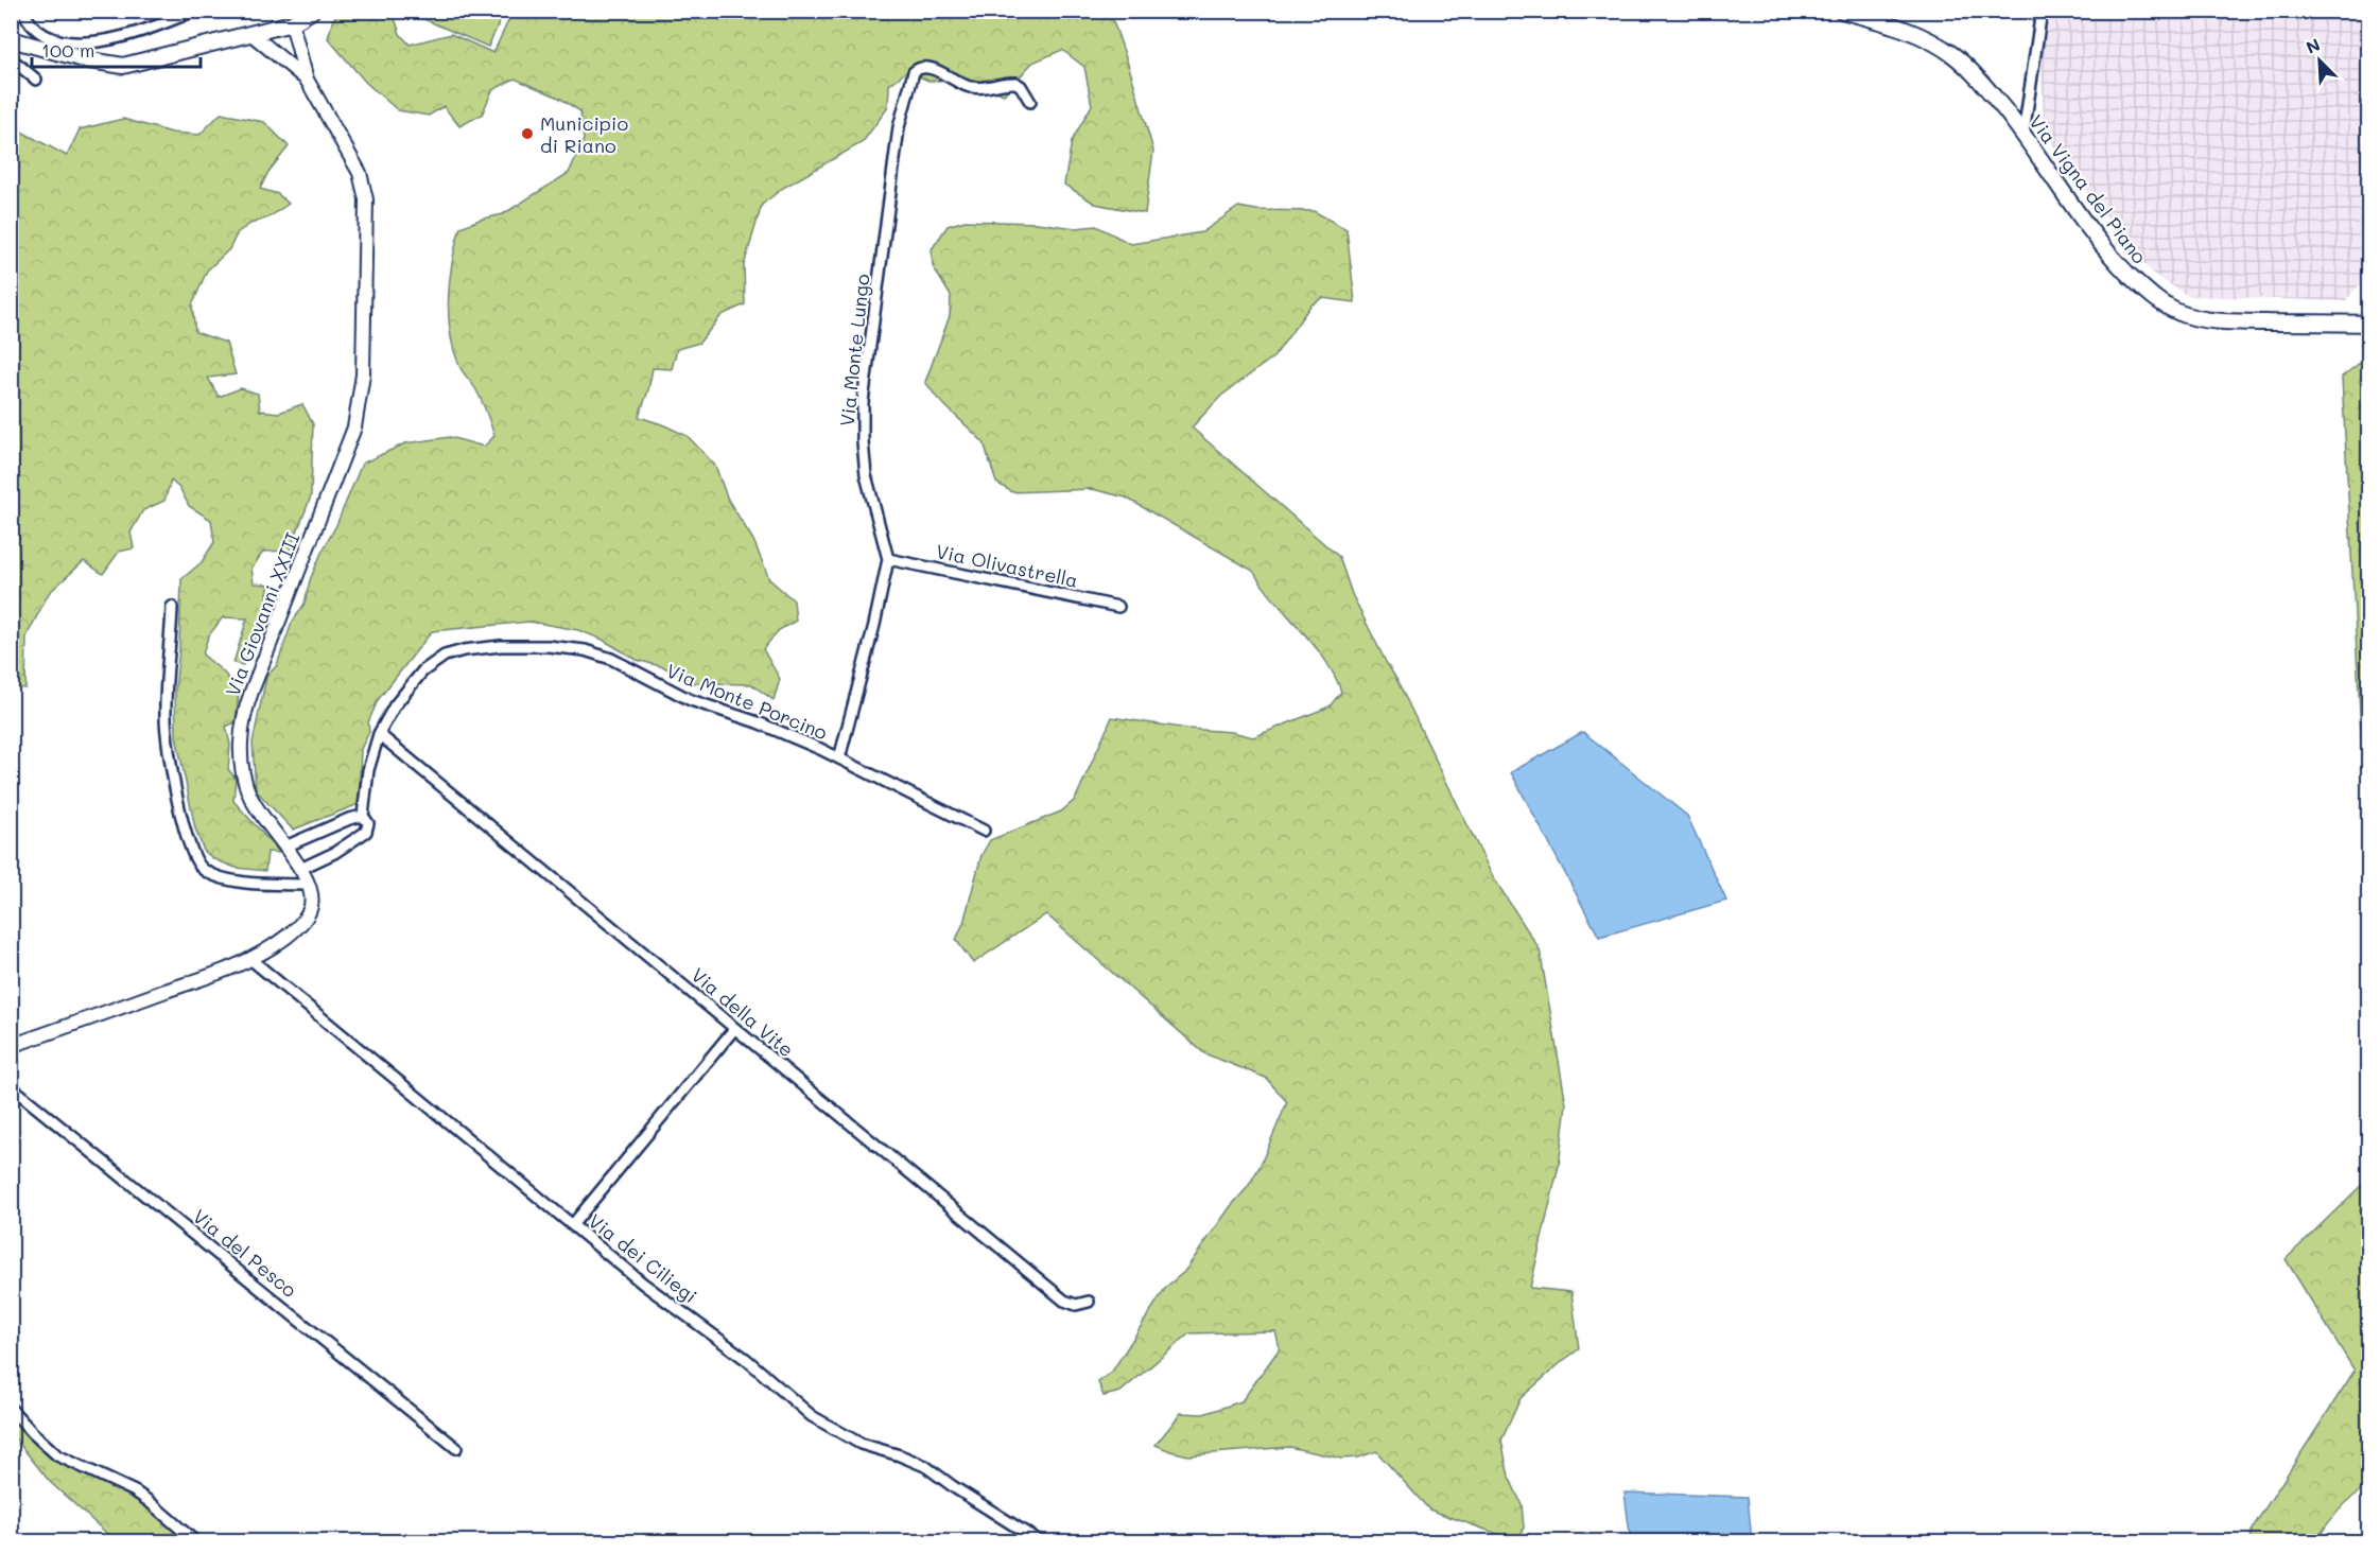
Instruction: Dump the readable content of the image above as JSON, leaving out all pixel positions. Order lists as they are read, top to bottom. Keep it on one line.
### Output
{"streets":{"main road":["Via Vigna del Piano"],"street":["Via Monte Lungo","Via Olivastrella","Via Giovanni XXIII","Via Monte Porcino","Via della Vite","Via del Pesco","Via dei Ciliegi"]},"crossings":[["Via Monte Lungo","Via Olivastrella"],["Via Monte Lungo","Via Monte Porcino"],["Via Giovanni XXIII","Via Monte Porcino"],["Via Giovanni XXIII","Via dei Ciliegi"],["Via Monte Porcino","Via della Vite"]],"places":["Municipio di Riano"],"scale_bar":"100 m","north":"top left"}
